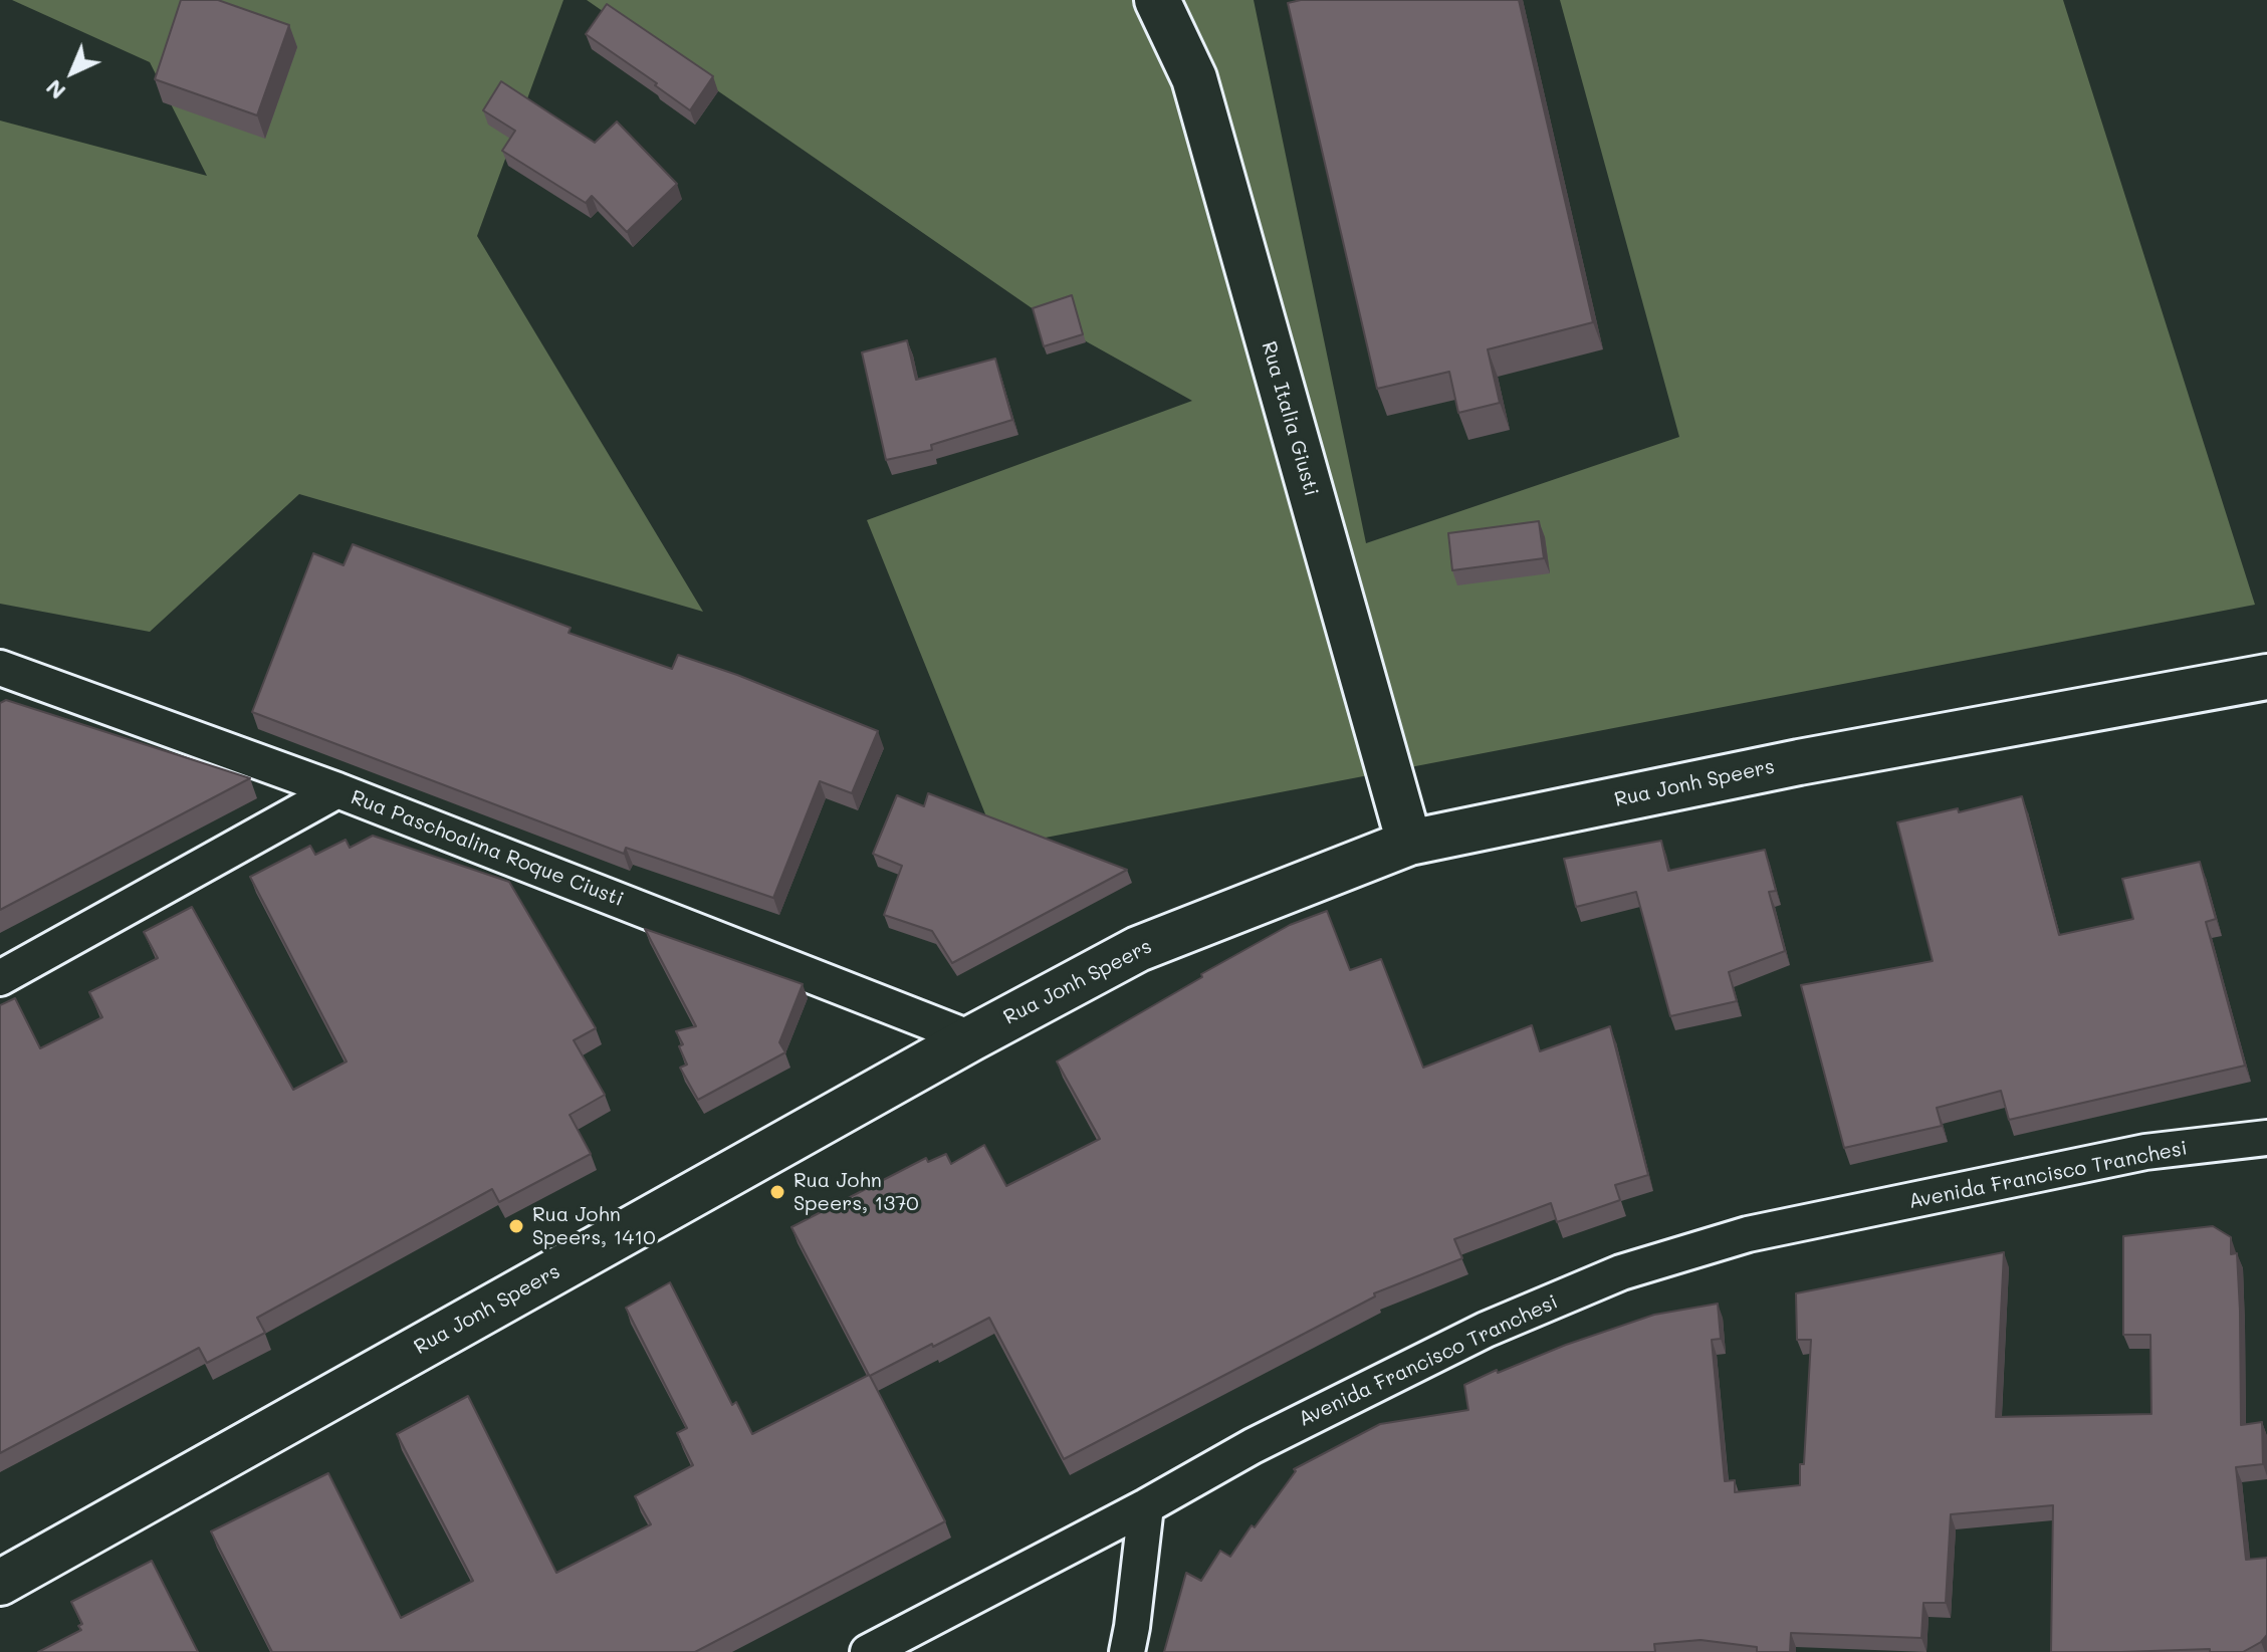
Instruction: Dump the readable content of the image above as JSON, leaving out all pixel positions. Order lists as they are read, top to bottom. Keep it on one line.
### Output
{"streets":{"main road":["Rua Italia Giusti","Rua Jonh Speers"],"street":["Rua Paschoalina Roque Ciusti","Avenida Francisco Tranchesi"]},"crossings":[["Rua Italia Giusti","Rua Jonh Speers"],["Rua Jonh Speers","Rua Paschoalina Roque Ciusti"]],"places":["Rua John Speers, 1370","Rua John Speers, 1410"],"north":"bottom left"}
